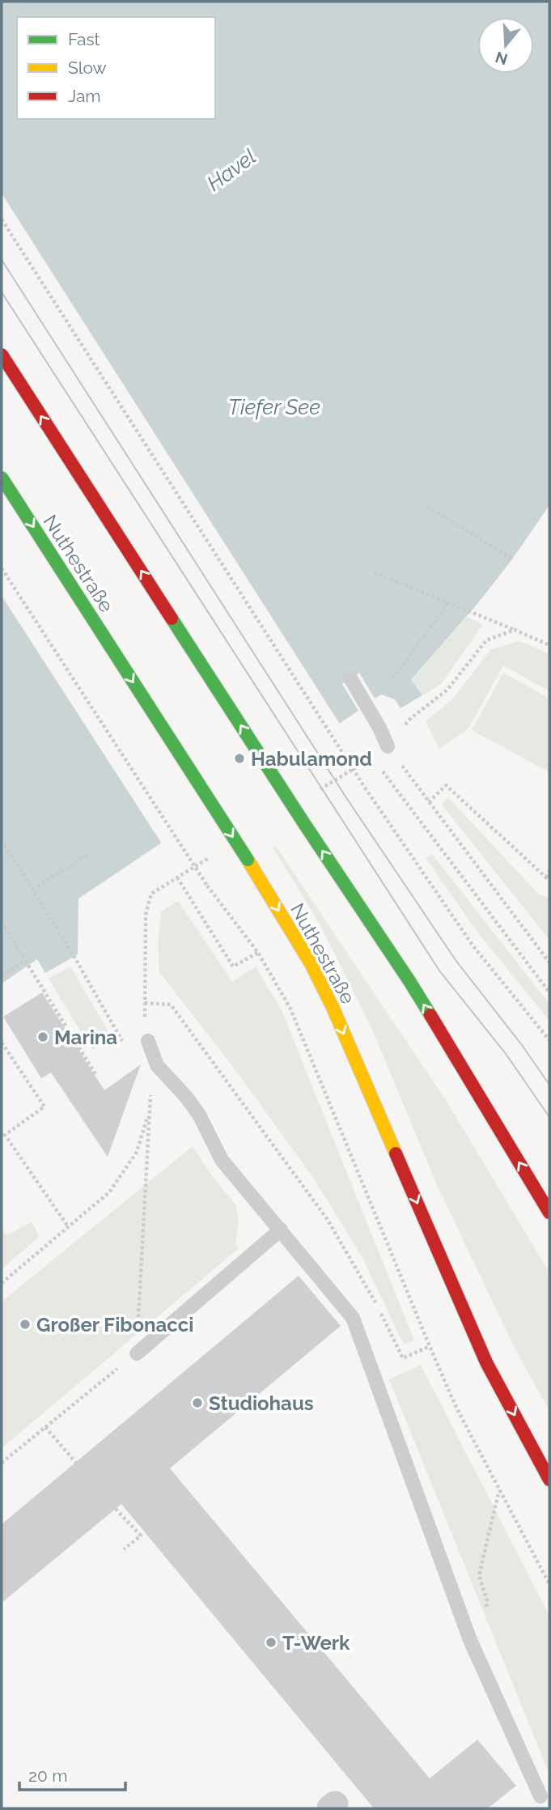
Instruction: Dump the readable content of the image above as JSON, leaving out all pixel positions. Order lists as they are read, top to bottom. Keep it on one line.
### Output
{"streets":{"highway":["Nuthestraße"]},"water":["Havel","Tiefer See"],"places":["Habulamond","Marina","Großer Fibonacci","Studiohaus","T-Werk"],"legend":["Fast","Slow","Jam"],"scale_bar":"20 m","north":"bottom"}
